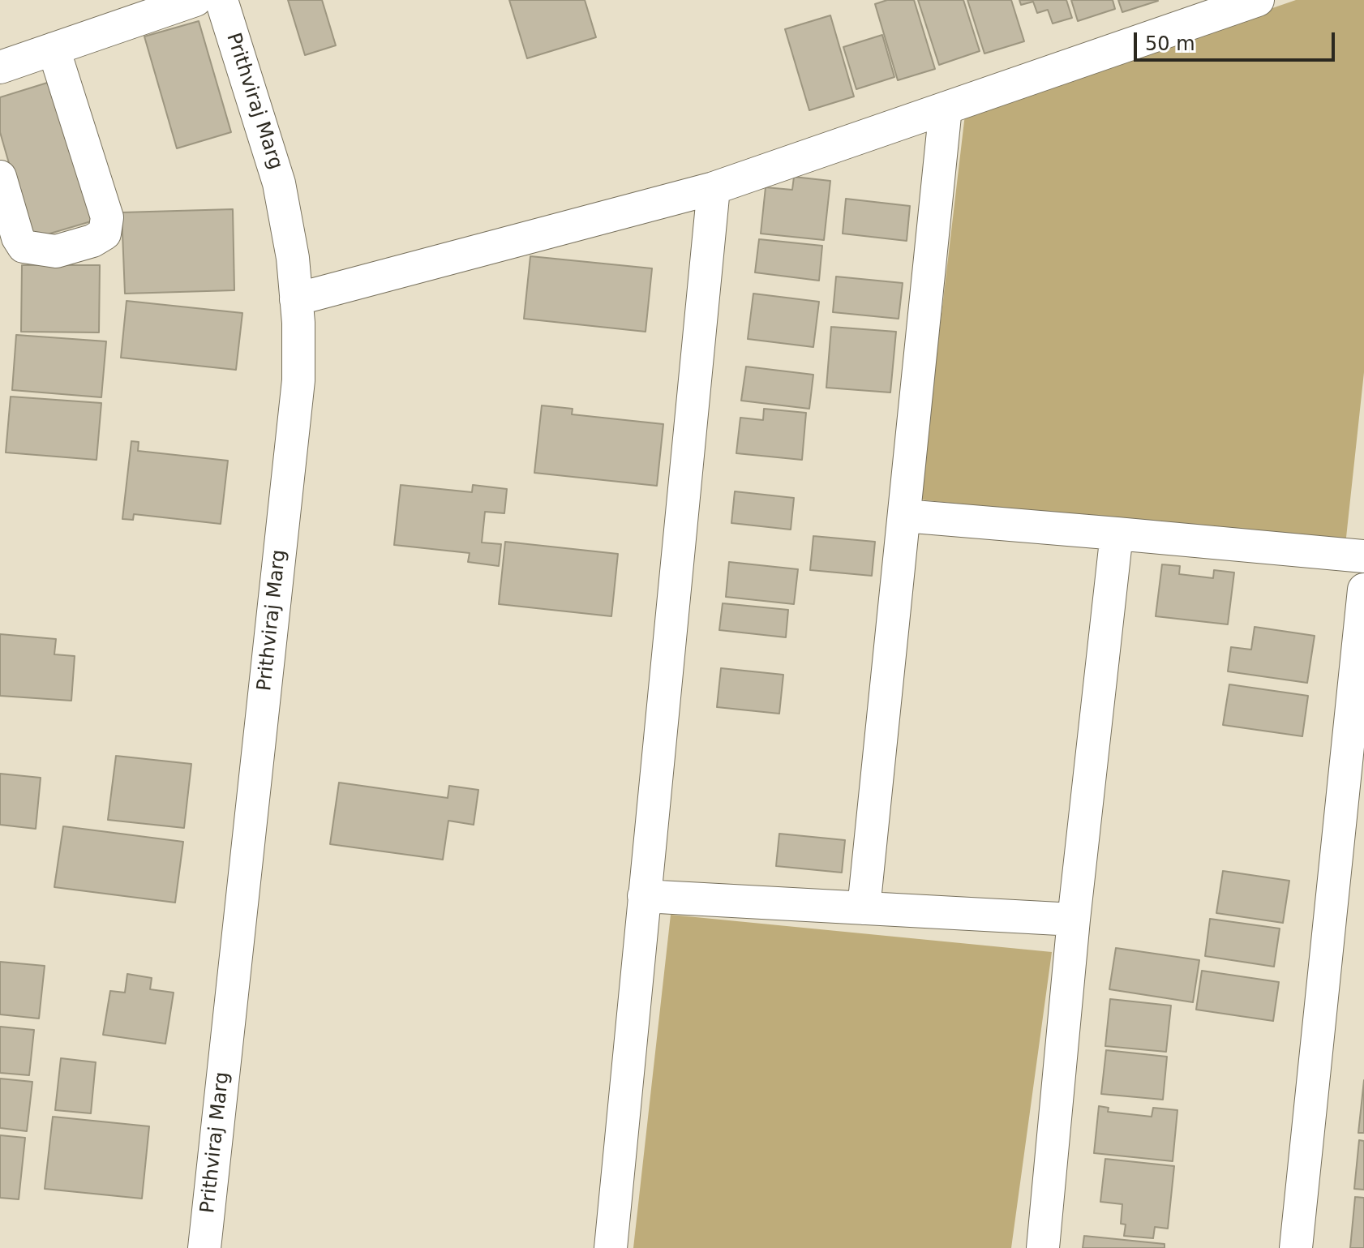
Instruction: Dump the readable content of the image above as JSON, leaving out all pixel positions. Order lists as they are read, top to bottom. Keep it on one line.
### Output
{"streets":{"street":["Prithviraj Marg"]},"scale_bar":"50 m"}
